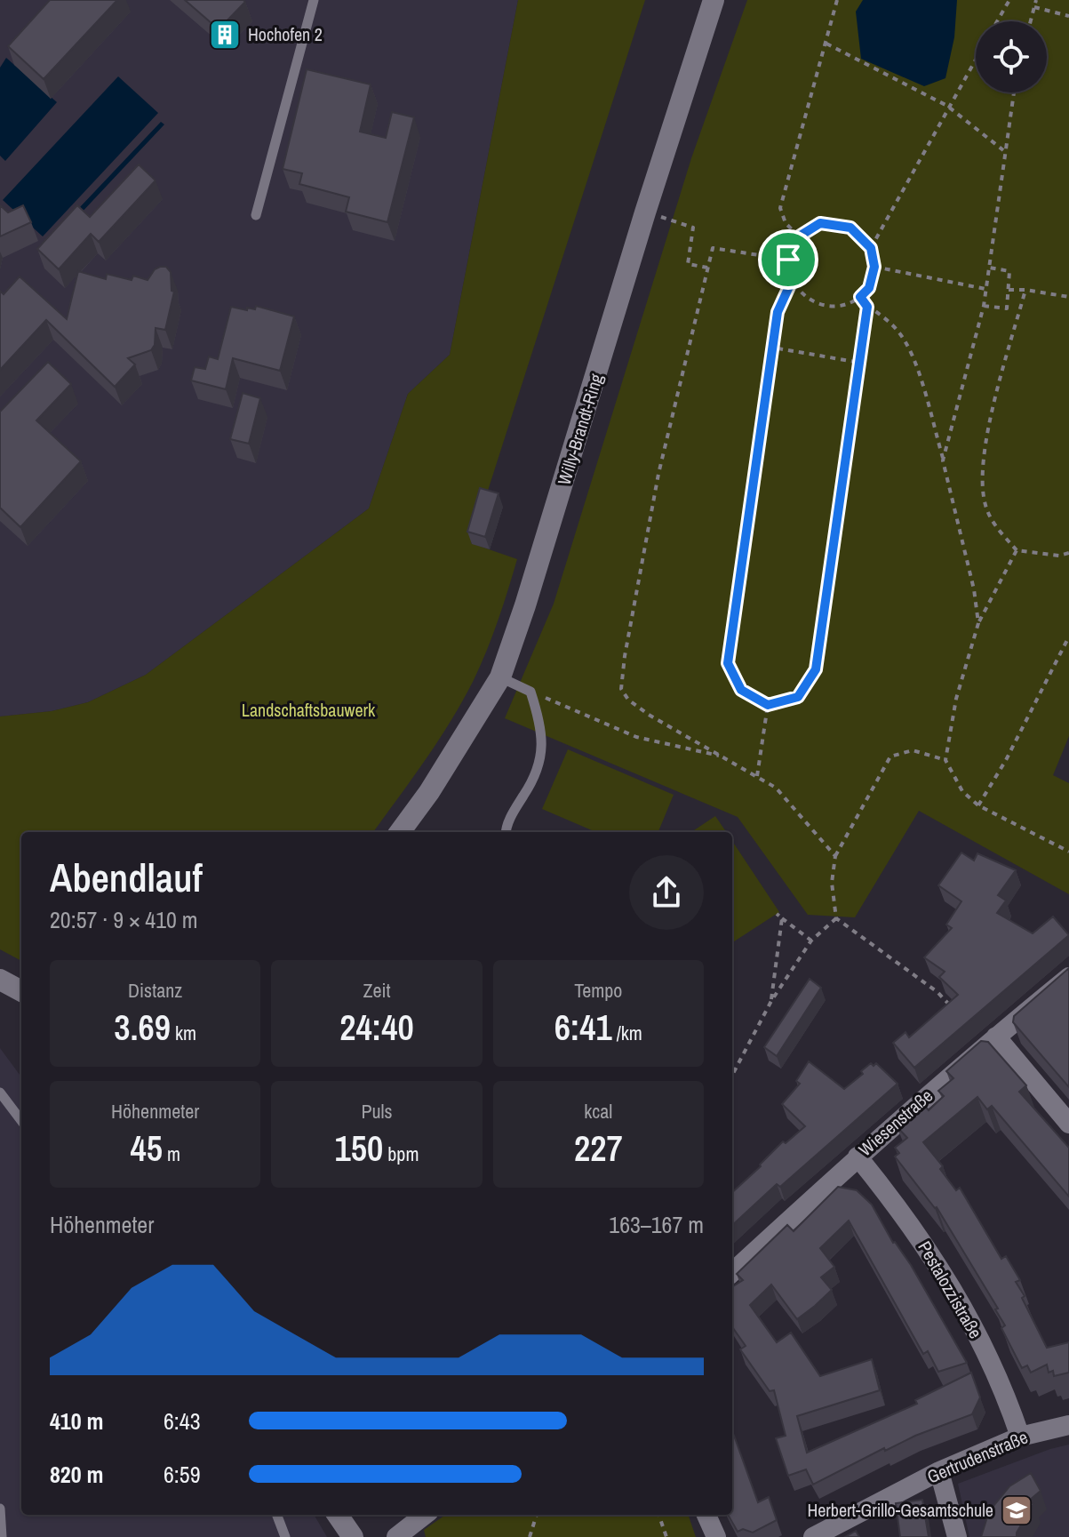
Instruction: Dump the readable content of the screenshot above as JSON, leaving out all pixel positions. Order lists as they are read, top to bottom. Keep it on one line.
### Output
{"streets":{"main road":["Willy-Brandt-Ring"],"street":["Wiesenstraße","Pestalozzistraße","Gertrudenstraße"]},"crossings":[["Wiesenstraße","Pestalozzistraße"],["Pestalozzistraße","Gertrudenstraße"]],"parks":["Landschaftsbauwerk"],"places":{"building":["Hochofen 2"],"school or university":["Herbert-Grillo-Gesamtschule"]},"page":{"heading":["Abendlauf","20:57 · 9 × 410 m"],"stats":[["Distanz","3.69 km"],["Zeit","24:40"],["Tempo","6:41 /km"],["Höhenmeter","45 m"],["Puls","150 bpm"],["kcal","227"]],"chart":["Höhenmeter","163–167 m"],"list":[{"name":"410 m","note":"6:43"},{"name":"820 m","note":"6:59"}]}}
